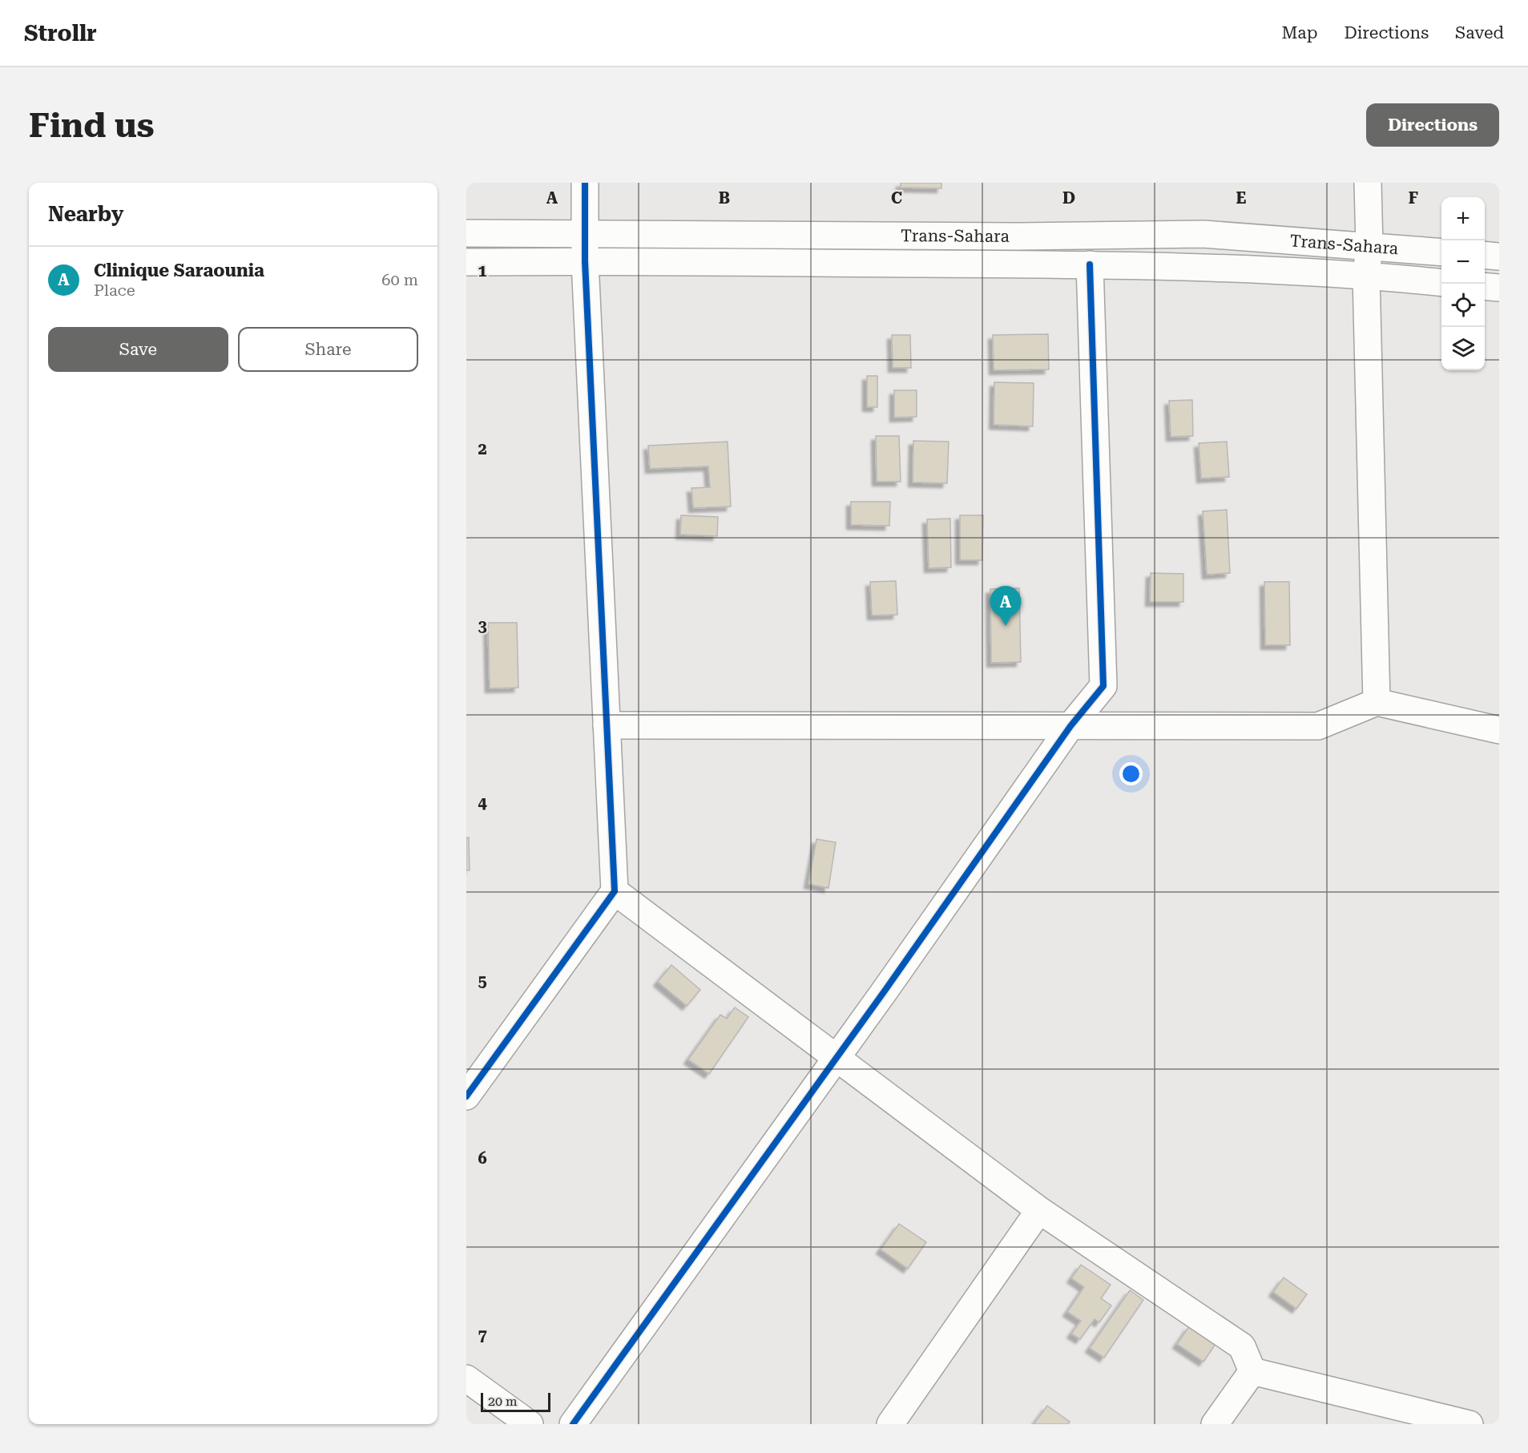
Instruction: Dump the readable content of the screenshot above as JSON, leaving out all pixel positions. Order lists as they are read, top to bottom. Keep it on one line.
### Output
{"streets":{"street":["Trans-Sahara"]},"scale_bar":"20 m","page":{"header":"Strollr","nav":["Map","Directions","Saved"],"buttons":["Directions",["Save","Share"]],"title":"Find us","heading":"Nearby","map_buttons":["+","−"],"list":[{"mark":"A","name":"Clinique Saraounia","note":"Place","value":"60 m"}],"pins":"A","scale":"20 m"},"grid":{"columns":["A","B","C","D","E","F"],"rows":["1","2","3","4","5","6","7"]}}
